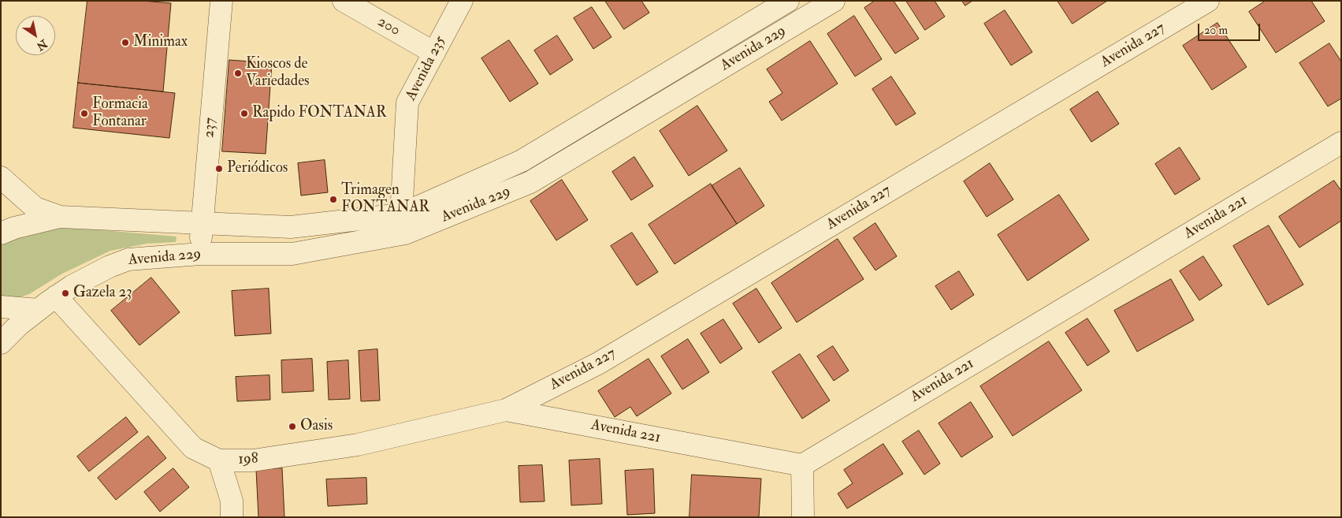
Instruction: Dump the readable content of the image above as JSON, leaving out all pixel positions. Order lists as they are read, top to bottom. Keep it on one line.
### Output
{"streets":{"street":["200","Avenida 227","Avenida 229","Avenida 235","237","Avenida 221","198"]},"crossings":[["200","Avenida 235"],["Avenida 227","Avenida 221"],["Avenida 227","198"],["Avenida 229","Avenida 235"],["Avenida 229","237"],["Avenida 229","198"],["Avenida 221","198"]],"places":["Minimax","Kioscos de Variedades","Formacia Fontanar","Rapido FONTANAR","Periódicos","Trimagen FONTANAR","Gazela 23","Oasis"],"scale_bar":"20 m","north":"bottom right"}
